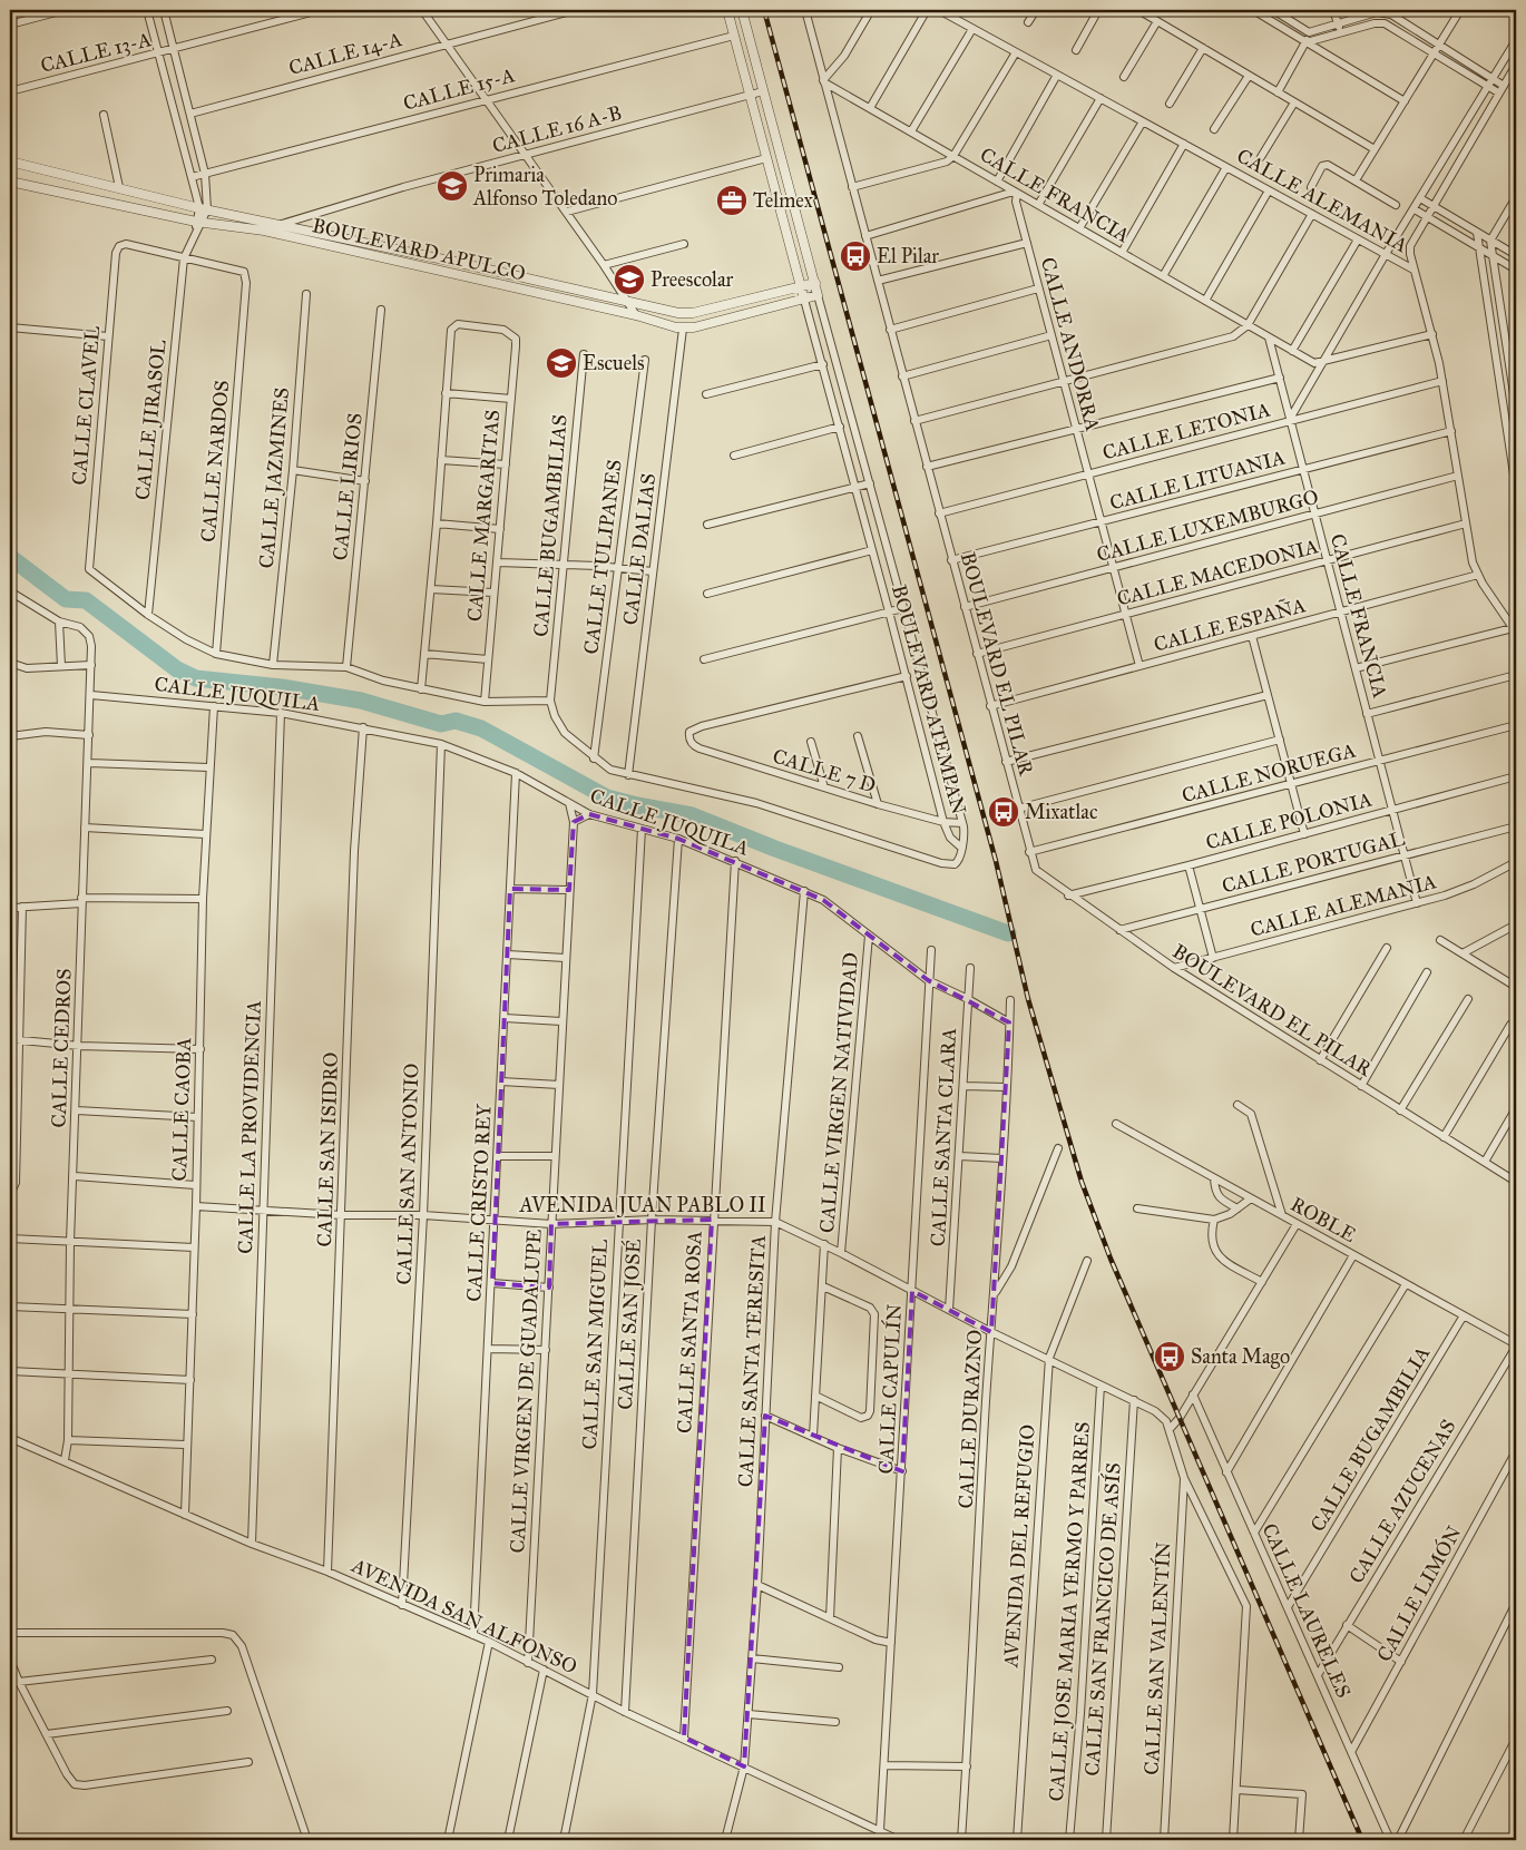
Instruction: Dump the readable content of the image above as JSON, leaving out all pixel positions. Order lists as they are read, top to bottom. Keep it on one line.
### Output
{"streets":{"street":["CALLE 13-A","CALLE 14-A","CALLE 15-A","CALLE 16 A-B","CALLE FRANCIA","CALLE ALEMANIA","BOULEVARD APULCO","CALLE ANDORRA","CALLE CLAVEL","CALLE JIRASOL","CALLE LETONIA","CALLE NARDOS","CALLE JAZMINES","CALLE LITUANIA","CALLE LIRIOS","CALLE MARGARITAS","CALLE BUGAMBILIAS","CALLE LUXEMBURGO","CALLE DALIAS","CALLE TULIPANES","CALLE MACEDONIA","CALLE ESPAÑA","BOULEVARD EL PILAR","CALLE JUQUILA","BOULEVARD ATEMPAN","CALLE 7 D","CALLE NORUEGA","CALLE POLONIA","CALLE PORTUGAL","CALLE CEDROS","CALLE VIRGEN NATIVIDAD","CALLE CAOBA","CALLE LA PROVIDENCIA","CALLE SANTA CLARA","CALLE SAN ISIDRO","CALLE SAN ANTONIO","CALLE CRISTO REY","AVENIDA JUAN PABLO II","ROBLE","CALLE SAN JOSÉ","CALLE SANTA ROSA","CALLE SAN MIGUEL","CALLE SANTA TERESITA","CALLE CAPULÍN","CALLE VIRGEN DE GUADALUPE","CALLE DURAZNO","CALLE BUGAMBILIA","CALLE AZUCENAS","AVENIDA DEL REFUGIO","CALLE LIMÓN","CALLE LAURELES","CALLE JOSE MARIA YERMO Y PARRES","AVENIDA SAN ALFONSO","CALLE SAN FRANCICO DE ASÍS","CALLE SAN VALENTÍN"]},"crossings":[["CALLE 15-A","BOULEVARD ATEMPAN"],["CALLE 16 A-B","BOULEVARD APULCO"],["CALLE 16 A-B","BOULEVARD ATEMPAN"],["CALLE FRANCIA","CALLE ALEMANIA"],["CALLE FRANCIA","CALLE ANDORRA"],["CALLE FRANCIA","CALLE LETONIA"],["CALLE FRANCIA","CALLE LITUANIA"],["CALLE FRANCIA","CALLE LUXEMBURGO"],["CALLE FRANCIA","CALLE MACEDONIA"],["CALLE FRANCIA","CALLE ESPAÑA"],["CALLE FRANCIA","BOULEVARD EL PILAR"],["CALLE FRANCIA","CALLE NORUEGA"],["CALLE FRANCIA","CALLE POLONIA"],["CALLE FRANCIA","CALLE PORTUGAL"],["CALLE ALEMANIA","CALLE LETONIA"],["CALLE ALEMANIA","CALLE LITUANIA"],["CALLE ALEMANIA","CALLE LUXEMBURGO"],["CALLE ALEMANIA","CALLE MACEDONIA"],["CALLE ALEMANIA","CALLE ESPAÑA"],["CALLE ALEMANIA","BOULEVARD EL PILAR"],["BOULEVARD APULCO","CALLE JIRASOL"],["BOULEVARD APULCO","CALLE DALIAS"],["BOULEVARD APULCO","BOULEVARD ATEMPAN"],["CALLE ANDORRA","CALLE LETONIA"],["CALLE ANDORRA","CALLE LITUANIA"],["CALLE ANDORRA","CALLE LUXEMBURGO"],["CALLE ANDORRA","CALLE MACEDONIA"],["CALLE ANDORRA","CALLE ESPAÑA"],["CALLE CLAVEL","CALLE JIRASOL"],["CALLE CLAVEL","CALLE NARDOS"],["CALLE JIRASOL","CALLE NARDOS"],["CALLE LETONIA","BOULEVARD EL PILAR"],["CALLE LITUANIA","BOULEVARD EL PILAR"],["CALLE LUXEMBURGO","BOULEVARD EL PILAR"],["CALLE MACEDONIA","BOULEVARD EL PILAR"],["CALLE ESPAÑA","BOULEVARD EL PILAR"],["BOULEVARD EL PILAR","CALLE NORUEGA"],["BOULEVARD EL PILAR","CALLE POLONIA"],["BOULEVARD EL PILAR","CALLE PORTUGAL"],["CALLE JUQUILA","CALLE CEDROS"],["CALLE JUQUILA","CALLE VIRGEN NATIVIDAD"],["CALLE JUQUILA","CALLE CAOBA"],["CALLE JUQUILA","CALLE LA PROVIDENCIA"],["CALLE JUQUILA","CALLE SANTA CLARA"],["CALLE JUQUILA","CALLE SAN ISIDRO"],["CALLE JUQUILA","CALLE SAN ANTONIO"],["CALLE JUQUILA","CALLE CRISTO REY"],["CALLE JUQUILA","CALLE SAN JOSÉ"],["CALLE JUQUILA","CALLE SANTA ROSA"],["CALLE JUQUILA","CALLE SAN MIGUEL"],["CALLE JUQUILA","CALLE SANTA TERESITA"],["CALLE JUQUILA","CALLE CAPULÍN"],["CALLE JUQUILA","CALLE VIRGEN DE GUADALUPE"],["CALLE JUQUILA","CALLE DURAZNO"],["BOULEVARD ATEMPAN","CALLE 7 D"],["CALLE CEDROS","AVENIDA SAN ALFONSO"],["CALLE VIRGEN NATIVIDAD","AVENIDA JUAN PABLO II"],["CALLE CAOBA","AVENIDA JUAN PABLO II"],["CALLE CAOBA","AVENIDA SAN ALFONSO"],["CALLE LA PROVIDENCIA","AVENIDA JUAN PABLO II"],["CALLE LA PROVIDENCIA","AVENIDA SAN ALFONSO"],["CALLE SANTA CLARA","AVENIDA JUAN PABLO II"],["CALLE SAN ISIDRO","AVENIDA JUAN PABLO II"],["CALLE SAN ISIDRO","AVENIDA SAN ALFONSO"],["CALLE SAN ANTONIO","AVENIDA JUAN PABLO II"],["CALLE SAN ANTONIO","AVENIDA SAN ALFONSO"],["CALLE CRISTO REY","AVENIDA JUAN PABLO II"],["CALLE CRISTO REY","AVENIDA SAN ALFONSO"],["AVENIDA JUAN PABLO II","CALLE SAN JOSÉ"],["AVENIDA JUAN PABLO II","CALLE SANTA ROSA"],["AVENIDA JUAN PABLO II","CALLE SAN MIGUEL"],["AVENIDA JUAN PABLO II","CALLE SANTA TERESITA"],["AVENIDA JUAN PABLO II","CALLE CAPULÍN"],["AVENIDA JUAN PABLO II","CALLE VIRGEN DE GUADALUPE"],["AVENIDA JUAN PABLO II","CALLE DURAZNO"],["AVENIDA JUAN PABLO II","AVENIDA DEL REFUGIO"],["AVENIDA JUAN PABLO II","CALLE JOSE MARIA YERMO Y PARRES"],["AVENIDA JUAN PABLO II","CALLE SAN FRANCICO DE ASÍS"],["ROBLE","CALLE BUGAMBILIA"],["ROBLE","CALLE AZUCENAS"],["CALLE SAN JOSÉ","AVENIDA SAN ALFONSO"],["CALLE SANTA ROSA","AVENIDA SAN ALFONSO"],["CALLE SAN MIGUEL","AVENIDA SAN ALFONSO"],["CALLE SANTA TERESITA","AVENIDA SAN ALFONSO"],["CALLE CAPULÍN","AVENIDA SAN ALFONSO"],["CALLE VIRGEN DE GUADALUPE","AVENIDA SAN ALFONSO"],["CALLE BUGAMBILIA","CALLE LAURELES"],["CALLE AZUCENAS","CALLE LAURELES"],["CALLE LIMÓN","CALLE LAURELES"]],"places":{"school or university":["Primaria Alfonso Toledano","Preescolar","Escuels"],"office":["Telmex"],"bus stop":["El Pilar","Mixatlac","Santa Mago"]}}
